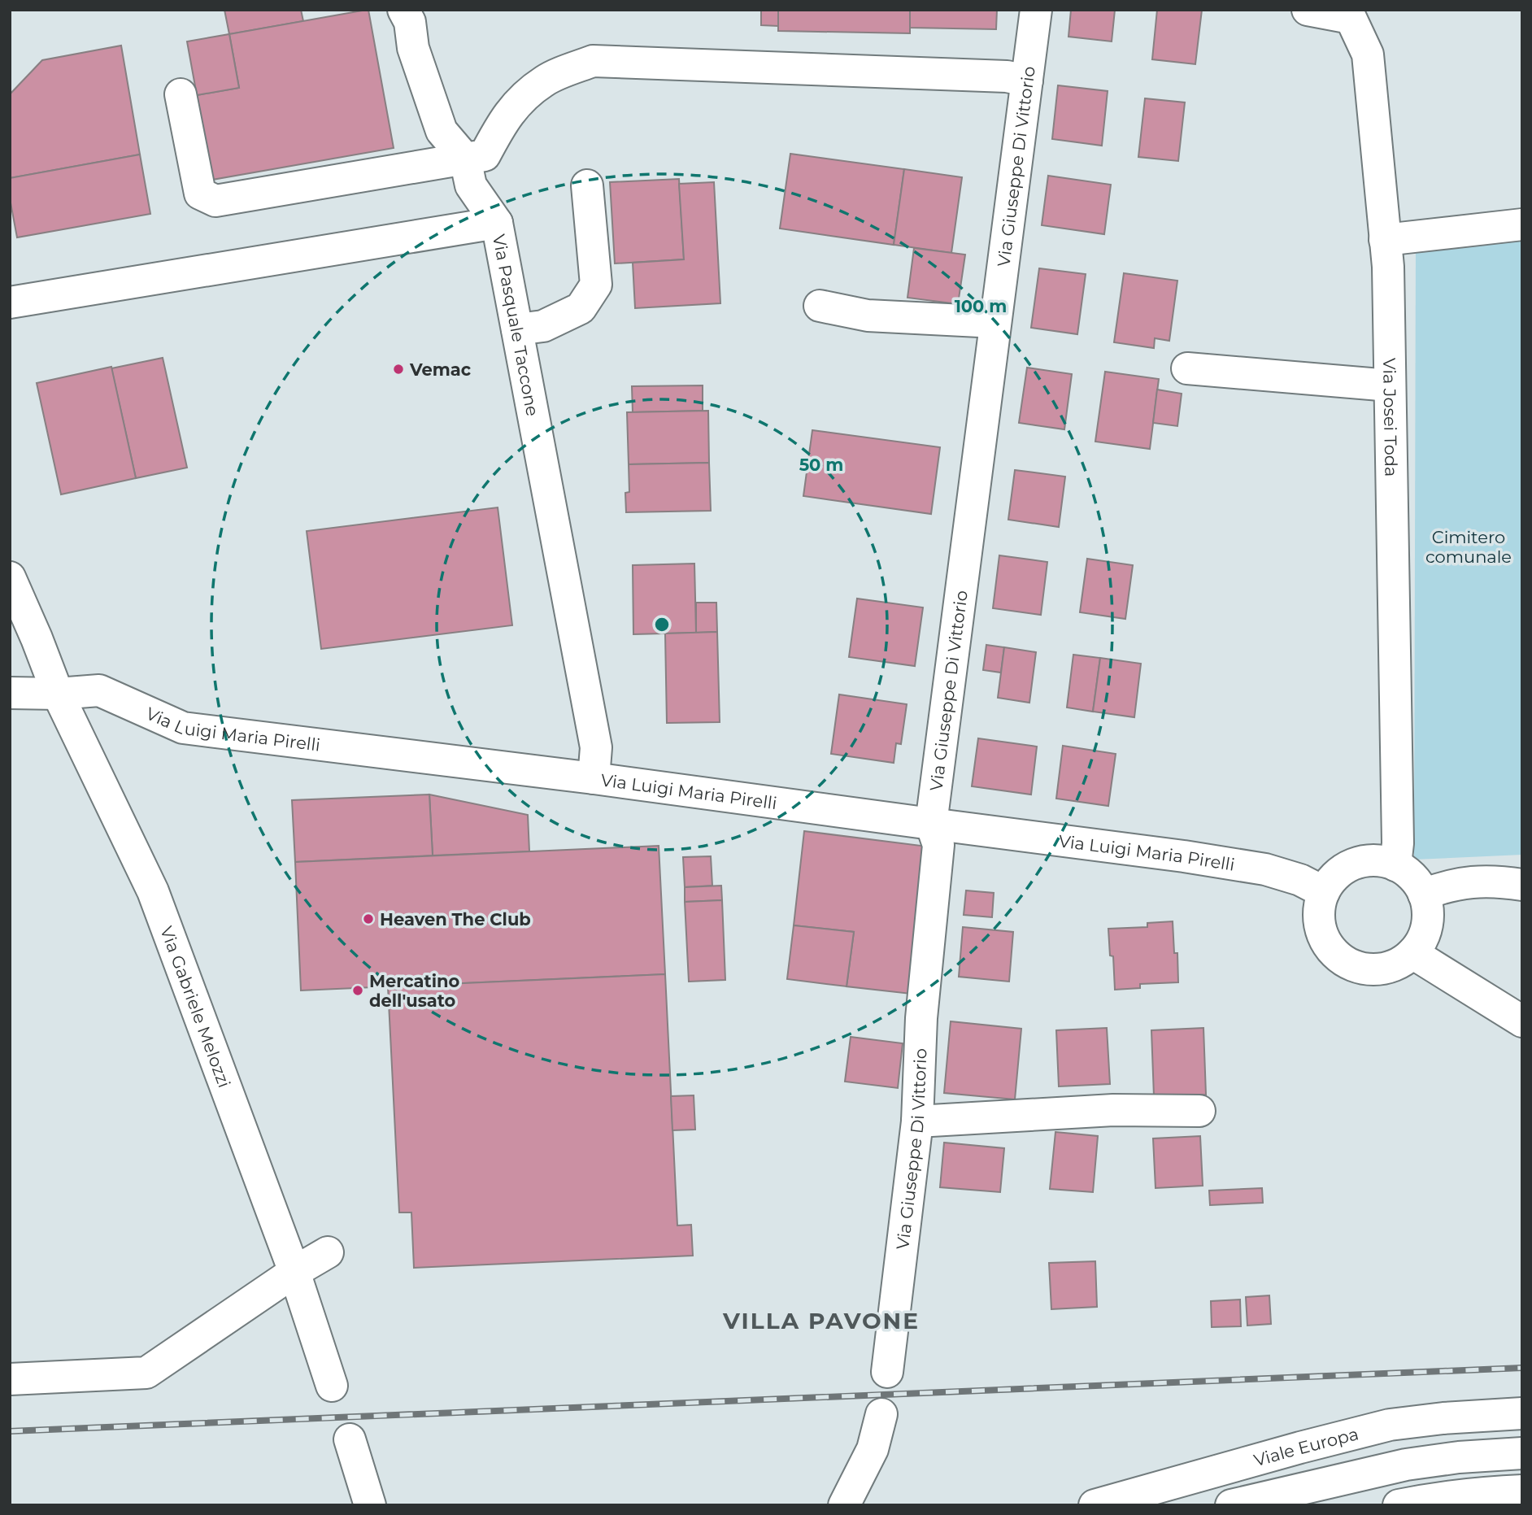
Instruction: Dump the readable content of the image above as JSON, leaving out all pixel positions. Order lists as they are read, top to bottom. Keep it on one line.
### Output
{"streets":{"street":["Via Giuseppe Di Vittorio","Via Pasquale Taccone","Via Josei Toda","Via Luigi Maria Pirelli","Via Gabriele Melozzi","Viale Europa"]},"crossings":[["Via Giuseppe Di Vittorio","Via Luigi Maria Pirelli"],["Via Pasquale Taccone","Via Luigi Maria Pirelli"],["Via Josei Toda","Via Luigi Maria Pirelli"],["Via Luigi Maria Pirelli","Via Gabriele Melozzi"]],"districts":["VILLA PAVONE"],"parks":["Cimitero comunale"],"places":["Vemac","Heaven The Club","Mercatino dell'usato"],"rings":["100 m","50 m"]}
